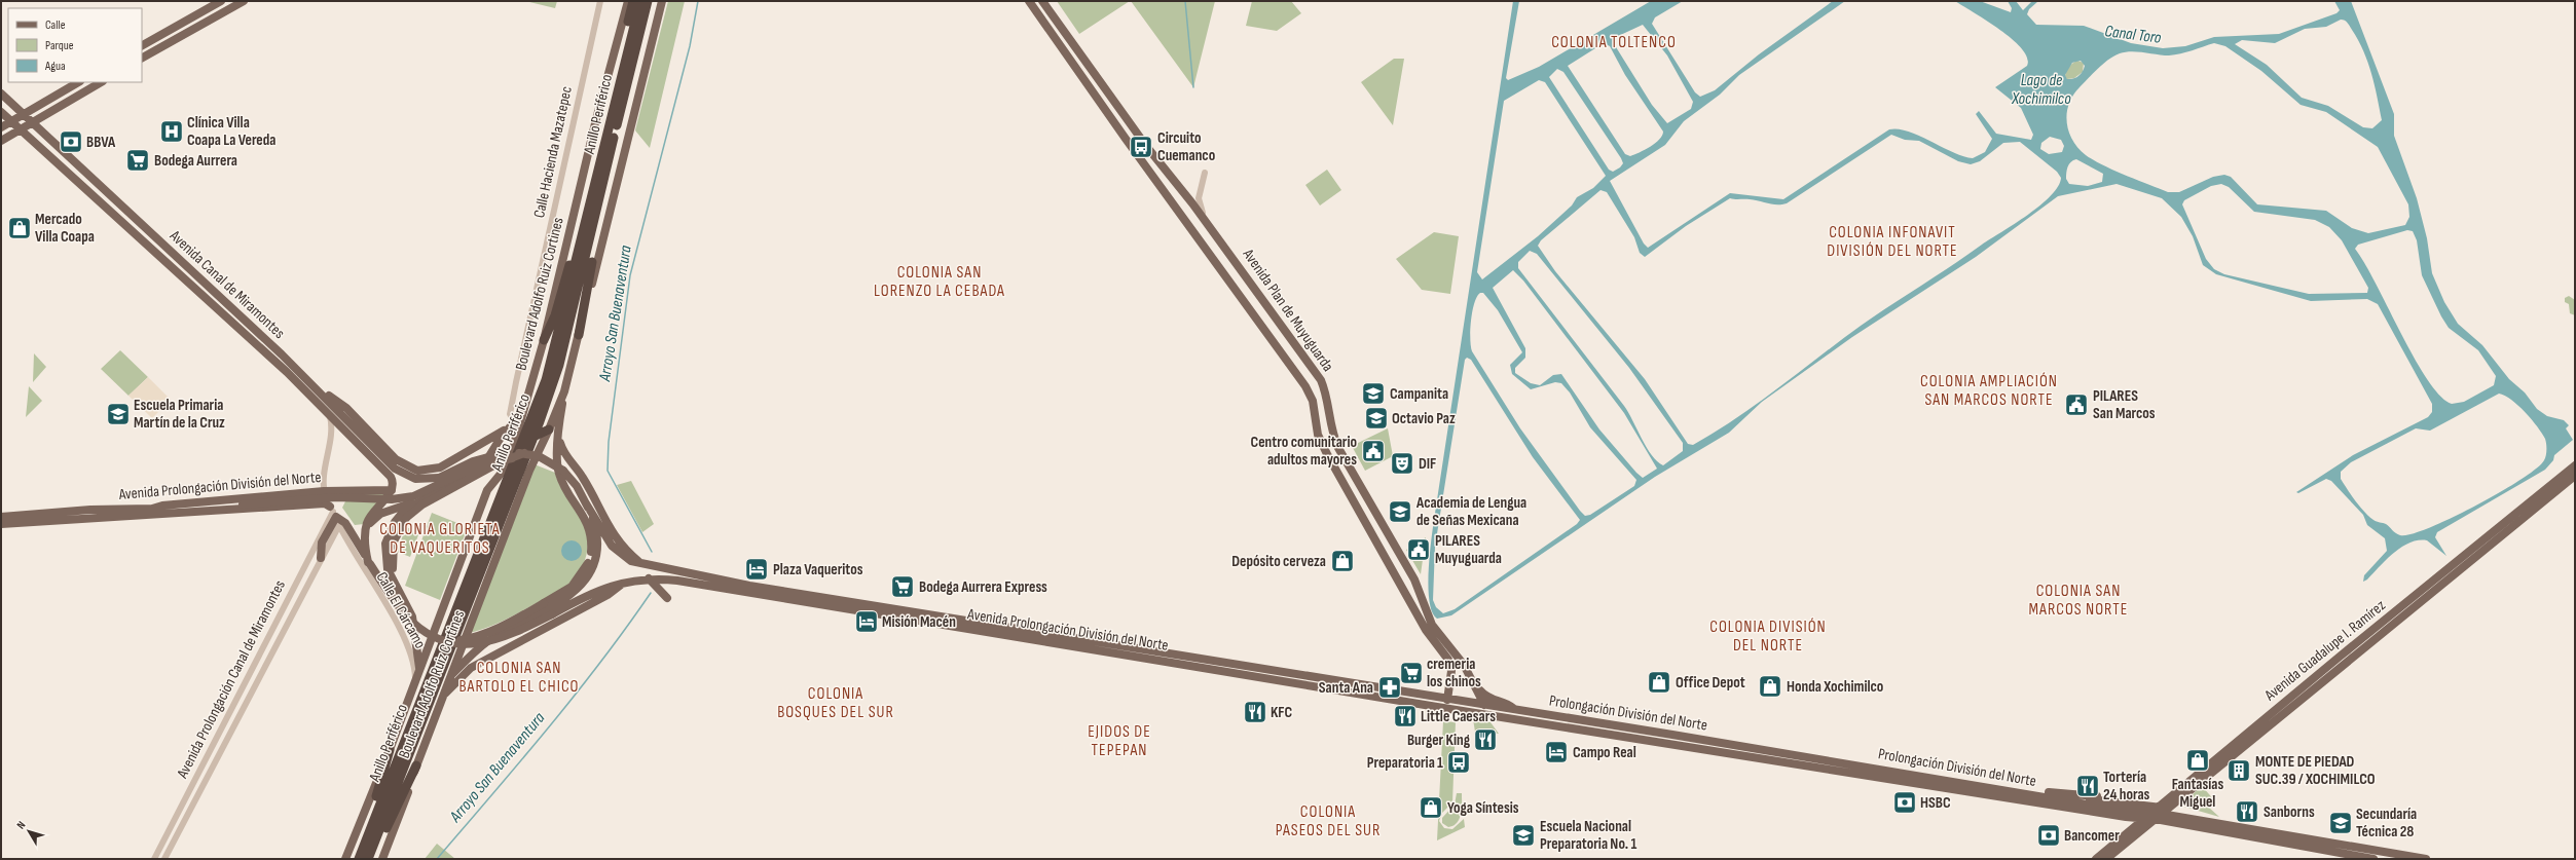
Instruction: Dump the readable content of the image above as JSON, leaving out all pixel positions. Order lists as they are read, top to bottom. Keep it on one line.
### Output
{"streets":{"highway":["Anillo Periférico"],"main road":["Avenida Canal de Miramontes","Boulevard Adolfo Ruiz Cortines","Avenida Plan de Muyuguarda","Avenida Prolongación División del Norte","Avenida Guadalupe I. Ramírez","Prolongación División del Norte"],"street":["Calle Hacienda Mazatepec","Calle El Cárcamo","Avenida Prolongación Canal de Miramontes"]},"crossings":[["Anillo Periférico","Avenida Canal de Miramontes"],["Calle Hacienda Mazatepec","Boulevard Adolfo Ruiz Cortines"],["Avenida Canal de Miramontes","Avenida Prolongación División del Norte"],["Boulevard Adolfo Ruiz Cortines","Calle El Cárcamo"],["Avenida Plan de Muyuguarda","Avenida Prolongación División del Norte"],["Avenida Plan de Muyuguarda","Prolongación División del Norte"],["Avenida Prolongación División del Norte","Calle El Cárcamo"],["Avenida Prolongación División del Norte","Avenida Prolongación Canal de Miramontes"],["Avenida Prolongación División del Norte","Prolongación División del Norte"],["Calle El Cárcamo","Avenida Prolongación Canal de Miramontes"],["Avenida Guadalupe I. Ramírez","Prolongación División del Norte"]],"districts":["COLONIA TOLTENCO","COLONIA INFONAVIT DIVISIÓN DEL NORTE","COLONIA SAN LORENZO LA CEBADA","COLONIA AMPLIACIÓN SAN MARCOS NORTE","COLONIA GLORIETA DE VAQUERITOS","COLONIA SAN MARCOS NORTE","COLONIA DIVISIÓN DEL NORTE","COLONIA SAN BARTOLO EL CHICO","COLONIA BOSQUES DEL SUR","EJIDOS DE TEPEPAN","COLONIA PASEOS DEL SUR"],"water":["Canal Toro","Lago de Xochimilco","Arroyo San Buenaventura"],"places":{"hospital":["Clínica Villa Coapa La Vereda"],"bank":["BBVA","HSBC","Bancomer"],"bus stop":["Circuito Cuemanco","Preparatoria 1"],"supermarket":["Bodega Aurrera","Bodega Aurrera Express","cremeria los chinos"],"shop":["Mercado Villa Coapa","Depósito cerveza","Office Depot","Honda Xochimilco","Fantasías Miguel","Yoga Síntesis"],"school or university":["Campanita","Escuela Primaria Martín de la Cruz","Octavio Paz","Academia de Lengua de Señas Mexicana","Secundaría Técnica 28","Escuela Nacional Preparatoria No. 1"],"public building":["PILARES San Marcos","Centro comunitario adultos mayores","PILARES Muyuguarda"],"theatre":["DIF"],"hotel":["Plaza Vaqueritos","Misión Macén","Campo Real"],"pharmacy":["Santa Ana"],"restaurant":["KFC","Little Caesars","Burger King","Tortería 24 horas","Sanborns"],"building":["MONTE DE PIEDAD SUC.39 / XOCHIMILCO"]},"legend":["Calle","Parque","Agua"],"north":"top left"}
